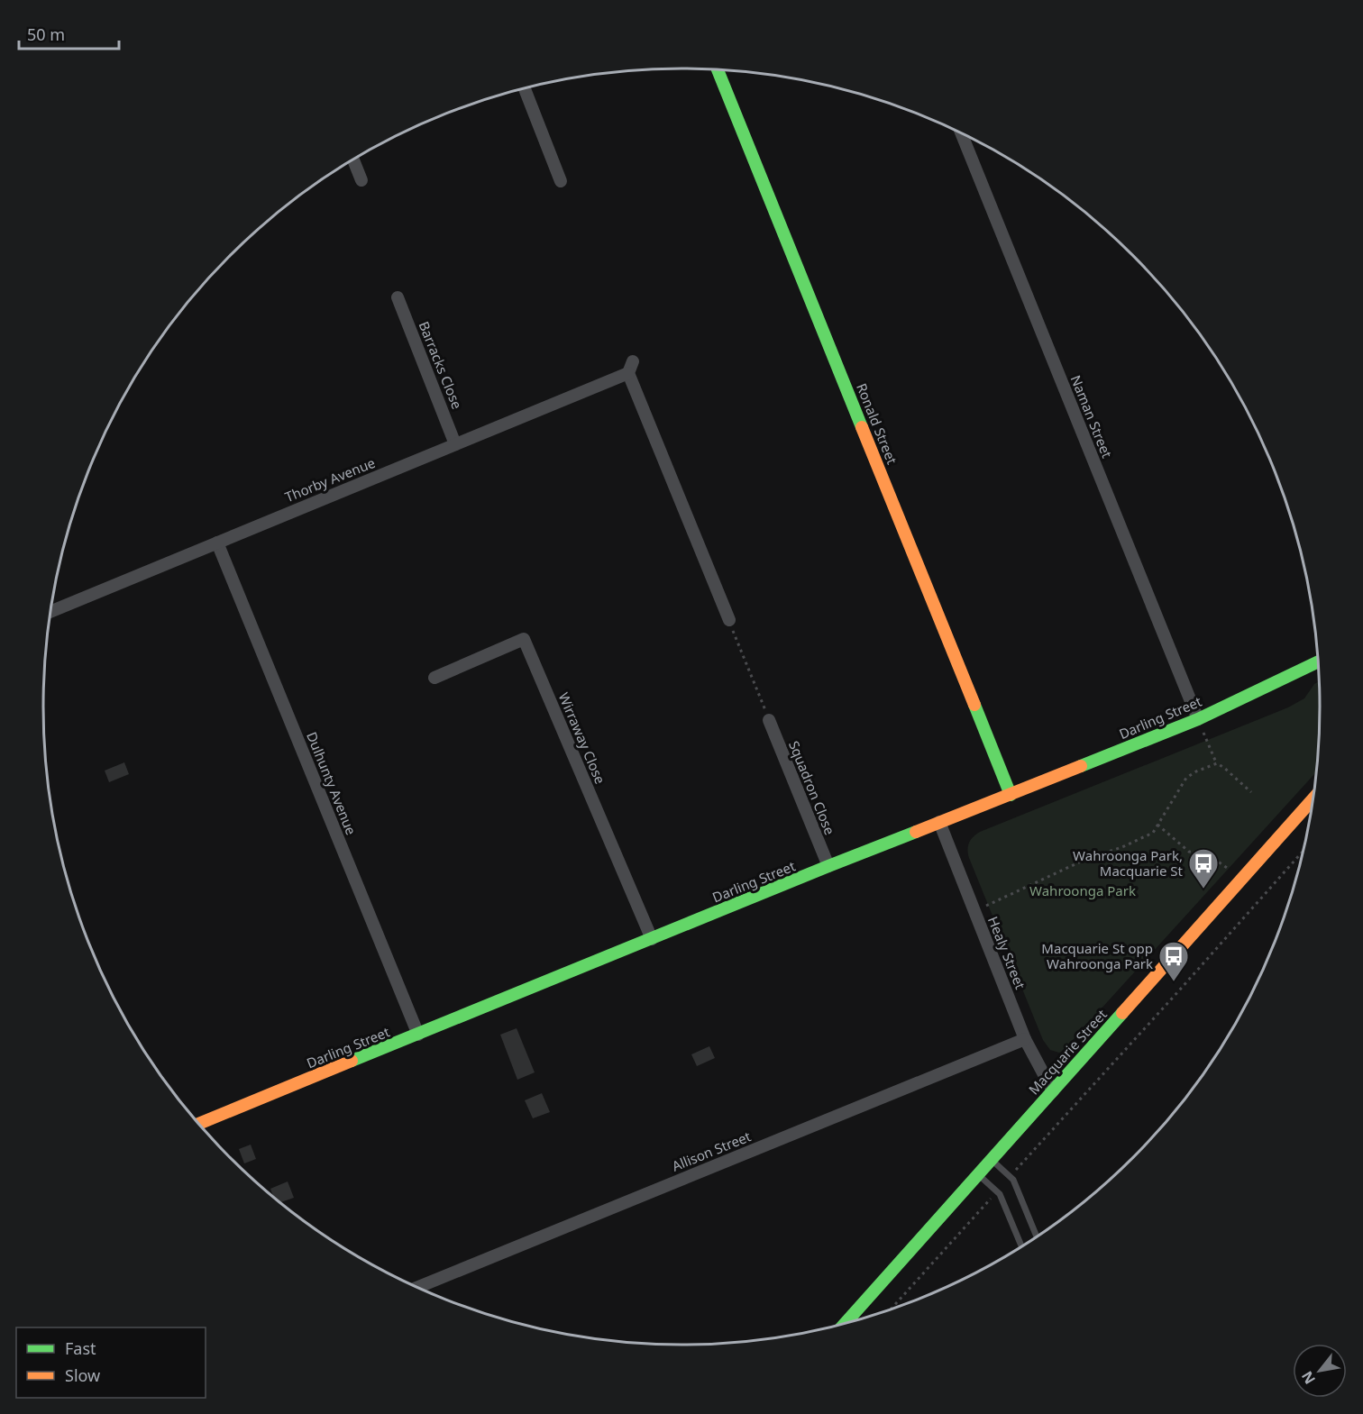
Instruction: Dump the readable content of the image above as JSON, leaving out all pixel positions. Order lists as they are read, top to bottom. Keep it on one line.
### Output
{"streets":{"street":["Barracks Close","Naman Street","Ronald Street","Thorby Avenue","Darling Street","Wirraway Close","Dulhunty Avenue","Squadron Close","Healy Street","Macquarie Street","Allison Street"]},"crossings":[["Barracks Close","Thorby Avenue"],["Naman Street","Darling Street"],["Ronald Street","Darling Street"],["Thorby Avenue","Dulhunty Avenue"],["Darling Street","Wirraway Close"],["Darling Street","Dulhunty Avenue"],["Darling Street","Squadron Close"],["Darling Street","Healy Street"],["Healy Street","Macquarie Street"],["Healy Street","Allison Street"]],"parks":["Wahroonga Park"],"places":{"bus stop":["Wahroonga Park, Macquarie St","Macquarie St opp Wahroonga Park"]},"legend":["Fast","Slow"],"scale_bar":"50 m","north":"bottom left"}
